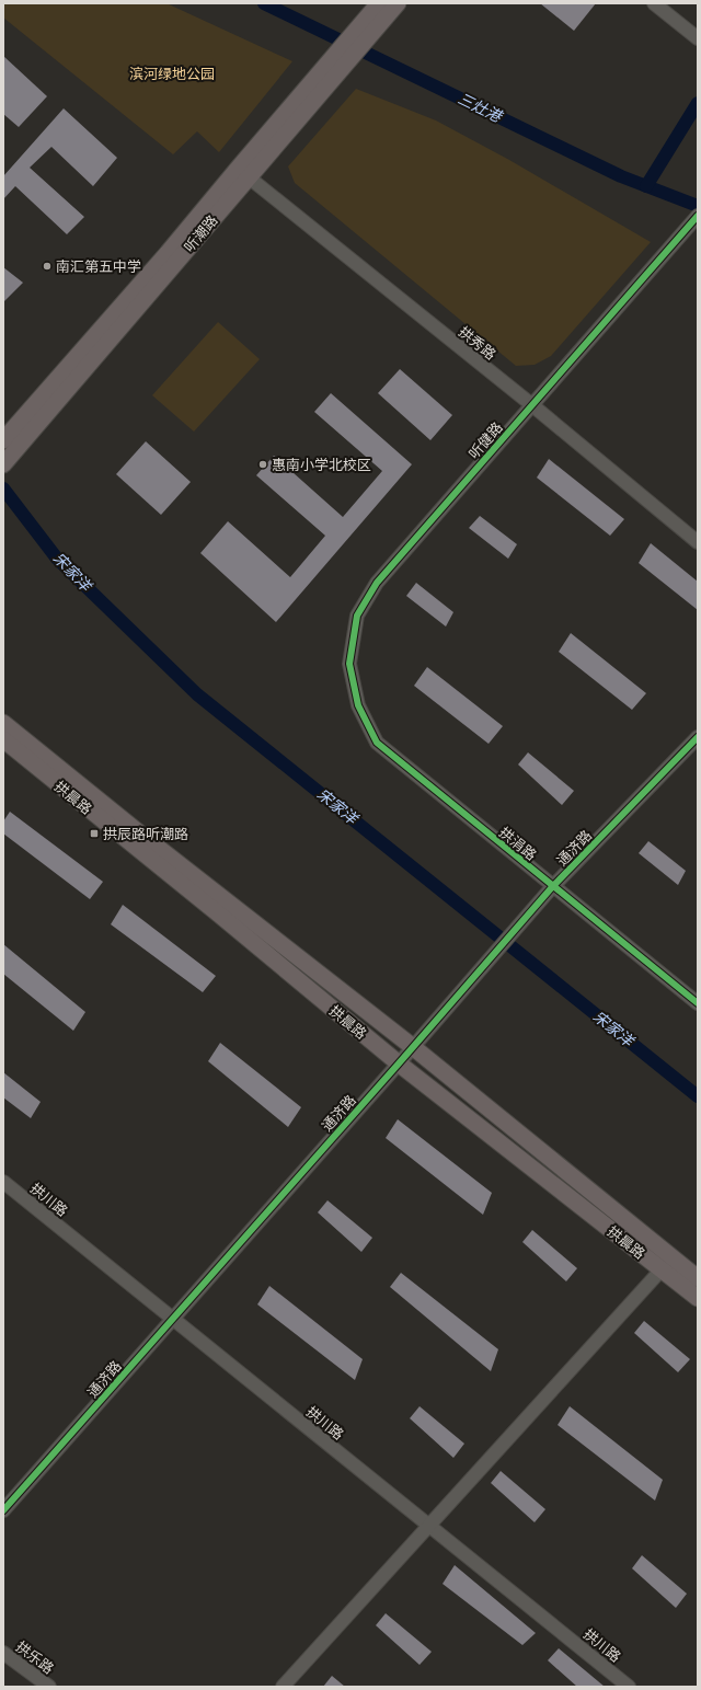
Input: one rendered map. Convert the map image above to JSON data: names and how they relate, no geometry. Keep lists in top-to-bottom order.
{
  "streets": {
    "main road": ["听潮路", "拱晨路"],
    "street": [
      "拱秀路",
      "听健路",
      "拱涓路",
      "通济路",
      "拱川路",
      "拱乐路"
    ]
  },
  "crossings": [
    ["听潮路", "拱秀路"],
    ["拱秀路", "听健路"],
    ["听健路", "拱涓路"],
    ["拱晨路", "通济路"],
    ["拱涓路", "通济路"],
    ["通济路", "拱川路"]
  ],
  "water": ["三灶港", "宋家洋"],
  "parks": ["滨河绿地公园"],
  "places": {
    "other": ["南汇第五中学", "惠南小学北校区"],
    "transit": ["拱辰路听潮路"]
  }
}
